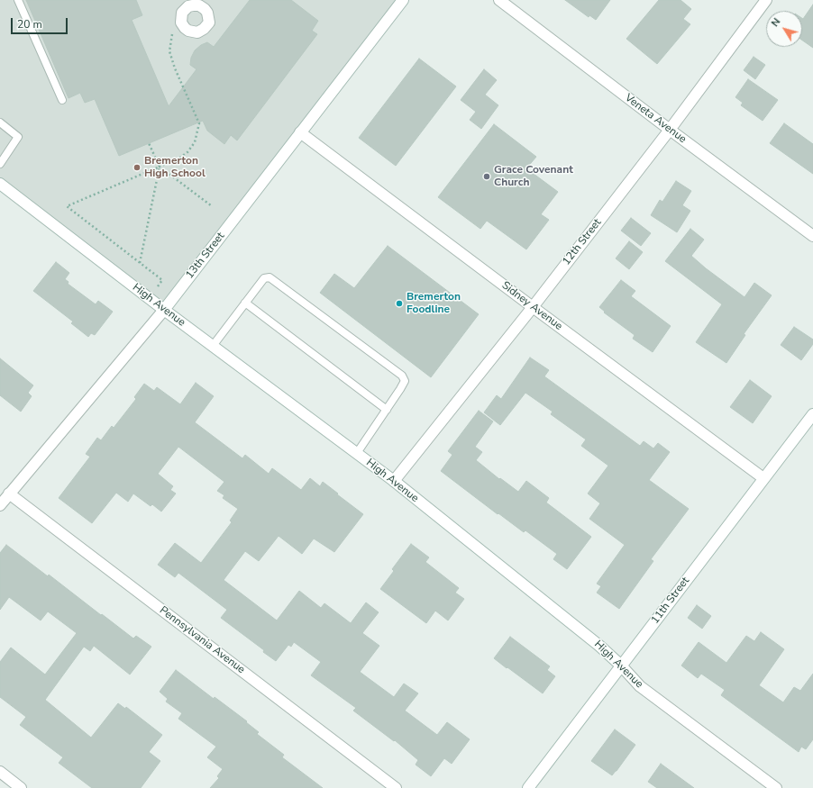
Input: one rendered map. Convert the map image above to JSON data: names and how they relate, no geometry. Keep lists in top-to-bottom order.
{
  "streets": {
    "street": [
      "Veneta Avenue",
      "12th Street",
      "13th Street",
      "High Avenue",
      "Sidney Avenue",
      "11th Street",
      "Pennsylvania Avenue"
    ]
  },
  "crossings": [
    ["Veneta Avenue", "12th Street"],
    ["12th Street", "High Avenue"],
    ["12th Street", "Sidney Avenue"],
    ["13th Street", "High Avenue"],
    ["13th Street", "Sidney Avenue"],
    ["13th Street", "Pennsylvania Avenue"],
    ["High Avenue", "11th Street"],
    ["Sidney Avenue", "11th Street"]
  ],
  "places": ["Bremerton High School", "Grace Covenant Church", "Bremerton Foodline"],
  "scale_bar": "20 m",
  "north": "top left"
}
